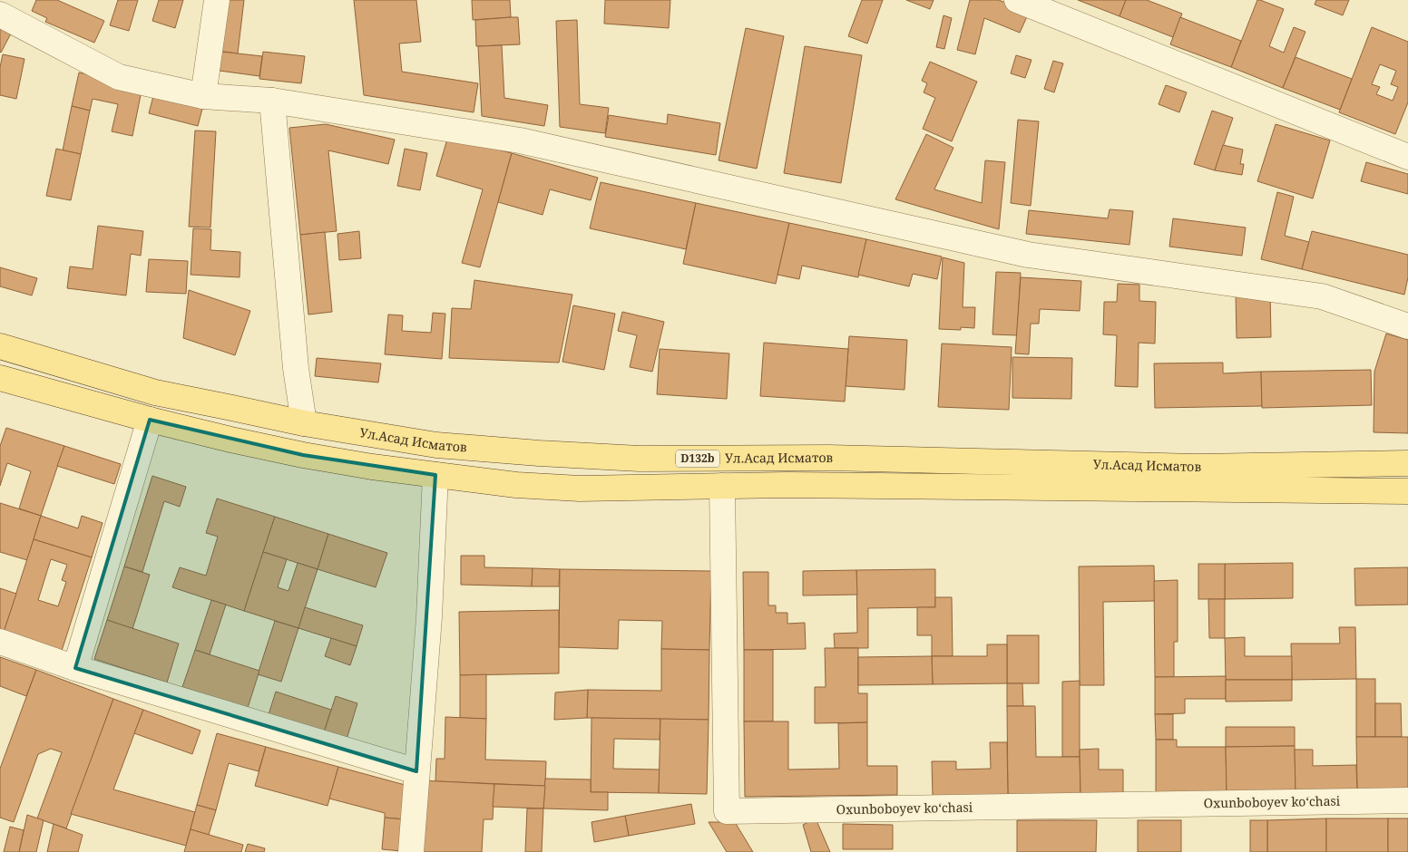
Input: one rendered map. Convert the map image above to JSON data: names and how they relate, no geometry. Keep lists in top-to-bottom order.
{
  "streets": {
    "main road": ["Ул.Асад Исматов", "D132b"],
    "street": ["Oxunboboyev koʻchasi"]
  },
  "crossings": [
    ["Ул.Асад Исматов", "Oxunboboyev koʻchasi"]
  ]
}
